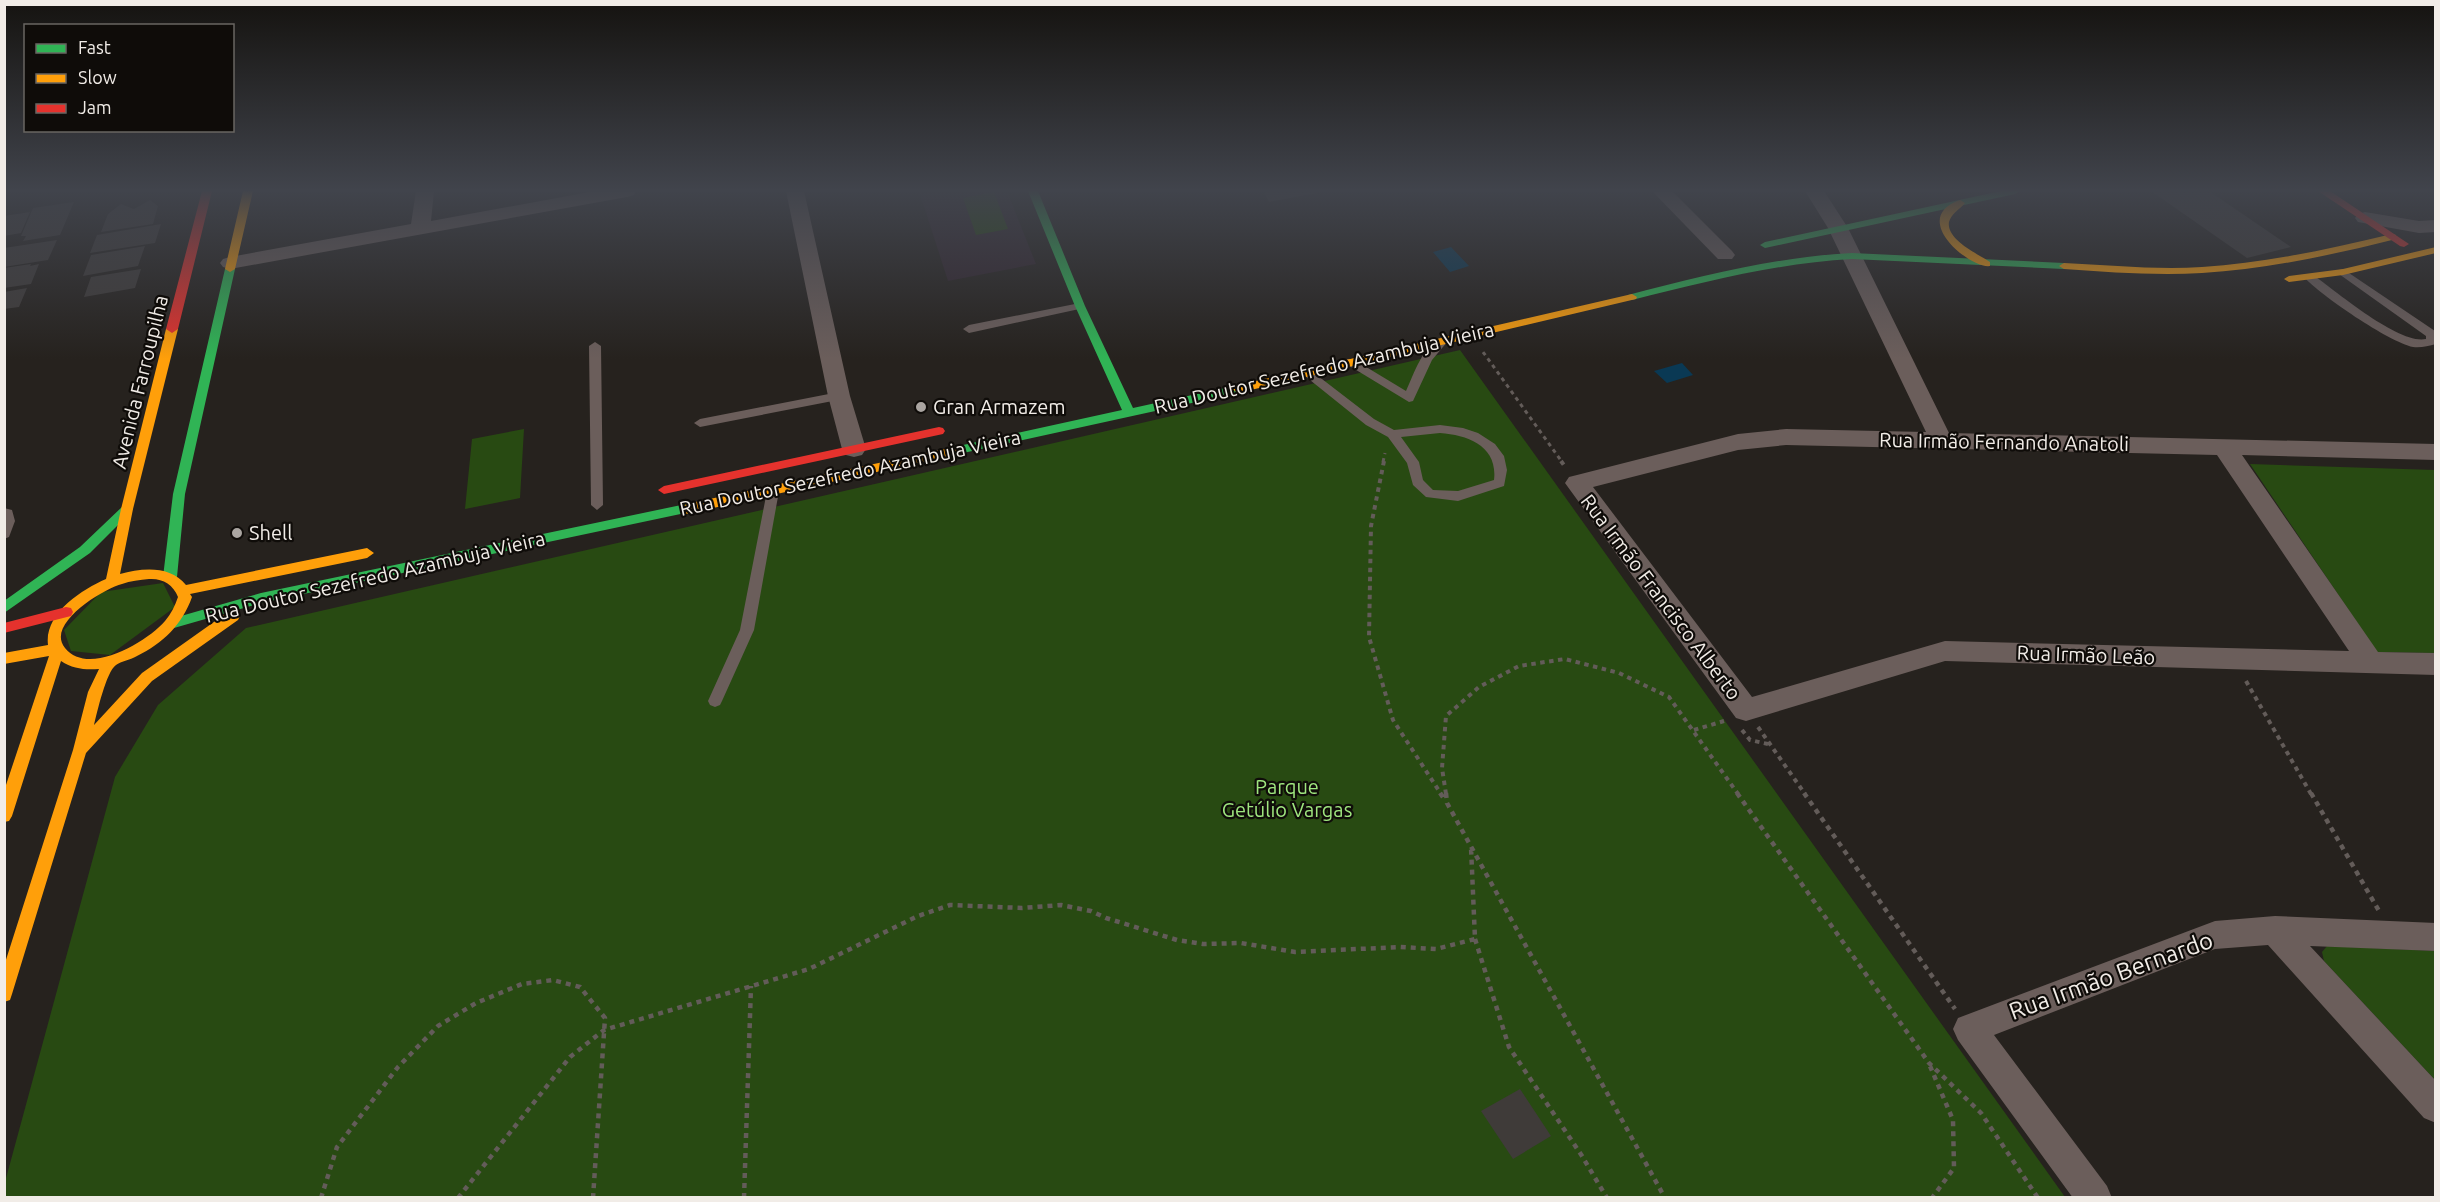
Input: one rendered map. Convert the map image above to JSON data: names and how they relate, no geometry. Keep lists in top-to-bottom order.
{
  "streets": {
    "main road": ["Rua Doutor Sezefredo Azambuja Vieira", "Avenida Farroupilha"],
    "street": [
      "Rua Irmão Fernando Anatoli",
      "Rua Irmão Francisco Alberto",
      "Rua Irmão Leão",
      "Rua Irmão Bernardo"
    ]
  },
  "crossings": [
    ["Rua Irmão Fernando Anatoli", "Rua Irmão Francisco Alberto"],
    ["Rua Irmão Francisco Alberto", "Rua Irmão Leão"]
  ],
  "parks": ["Parque Getúlio Vargas"],
  "places": ["Gran Armazem", "Shell"],
  "legend": ["Fast", "Slow", "Jam"]
}
